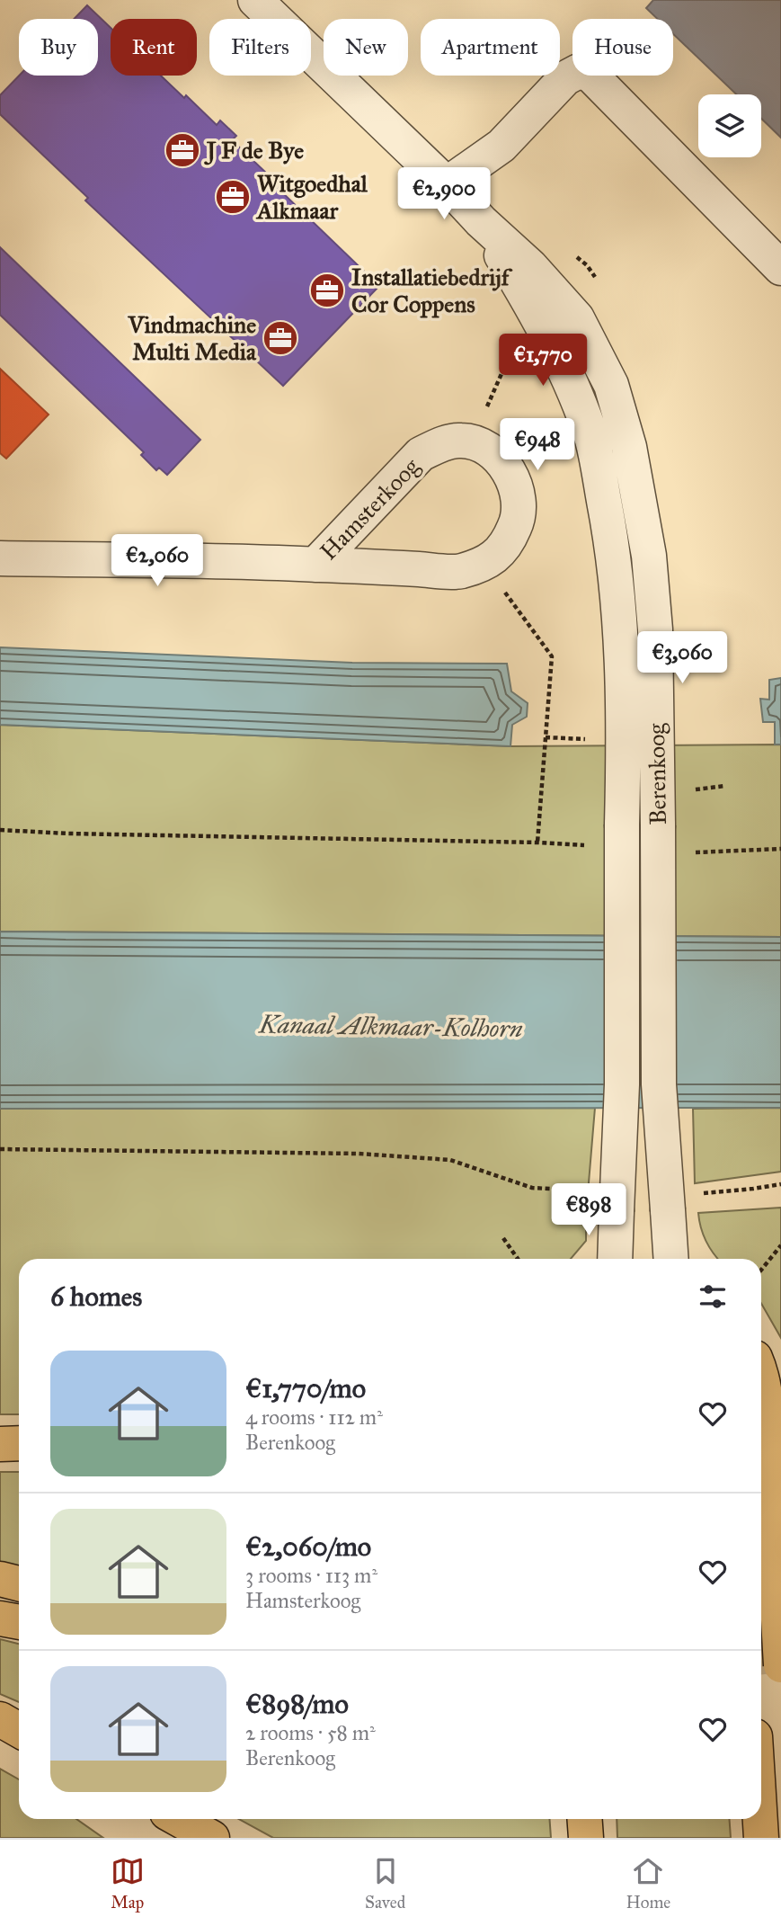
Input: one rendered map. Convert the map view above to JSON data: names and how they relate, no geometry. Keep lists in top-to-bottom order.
{
  "streets": {
    "street": ["Hamsterkoog", "Berenkoog"]
  },
  "water": ["Kanaal Alkmaar-Kolhorn"],
  "places": {
    "office": [
      "J F de Bye",
      "Witgoedhal Alkmaar",
      "Installatiebedrijf Cor Coppens",
      "Vindmachine Multi Media"
    ]
  },
  "page": {
    "chip": [
      "Buy",
      "Rent",
      "Filters",
      "New",
      "Apartment",
      "House"
    ],
    "price": [
      "€2,900",
      "€1,770",
      "€948",
      "€2,060",
      "€3,060",
      "€898"
    ],
    "heading": "6 homes",
    "list": [
      {
        "name": "€1,770/mo",
        "note": "4 rooms · 112 m² · Berenkoog"
      },
      {
        "name": "€2,060/mo",
        "note": "3 rooms · 113 m² · Hamsterkoog"
      },
      {
        "name": "€898/mo",
        "note": "2 rooms · 58 m² · Berenkoog"
      }
    ],
    "tabs": ["Map", "Saved", "Home"]
  }
}
